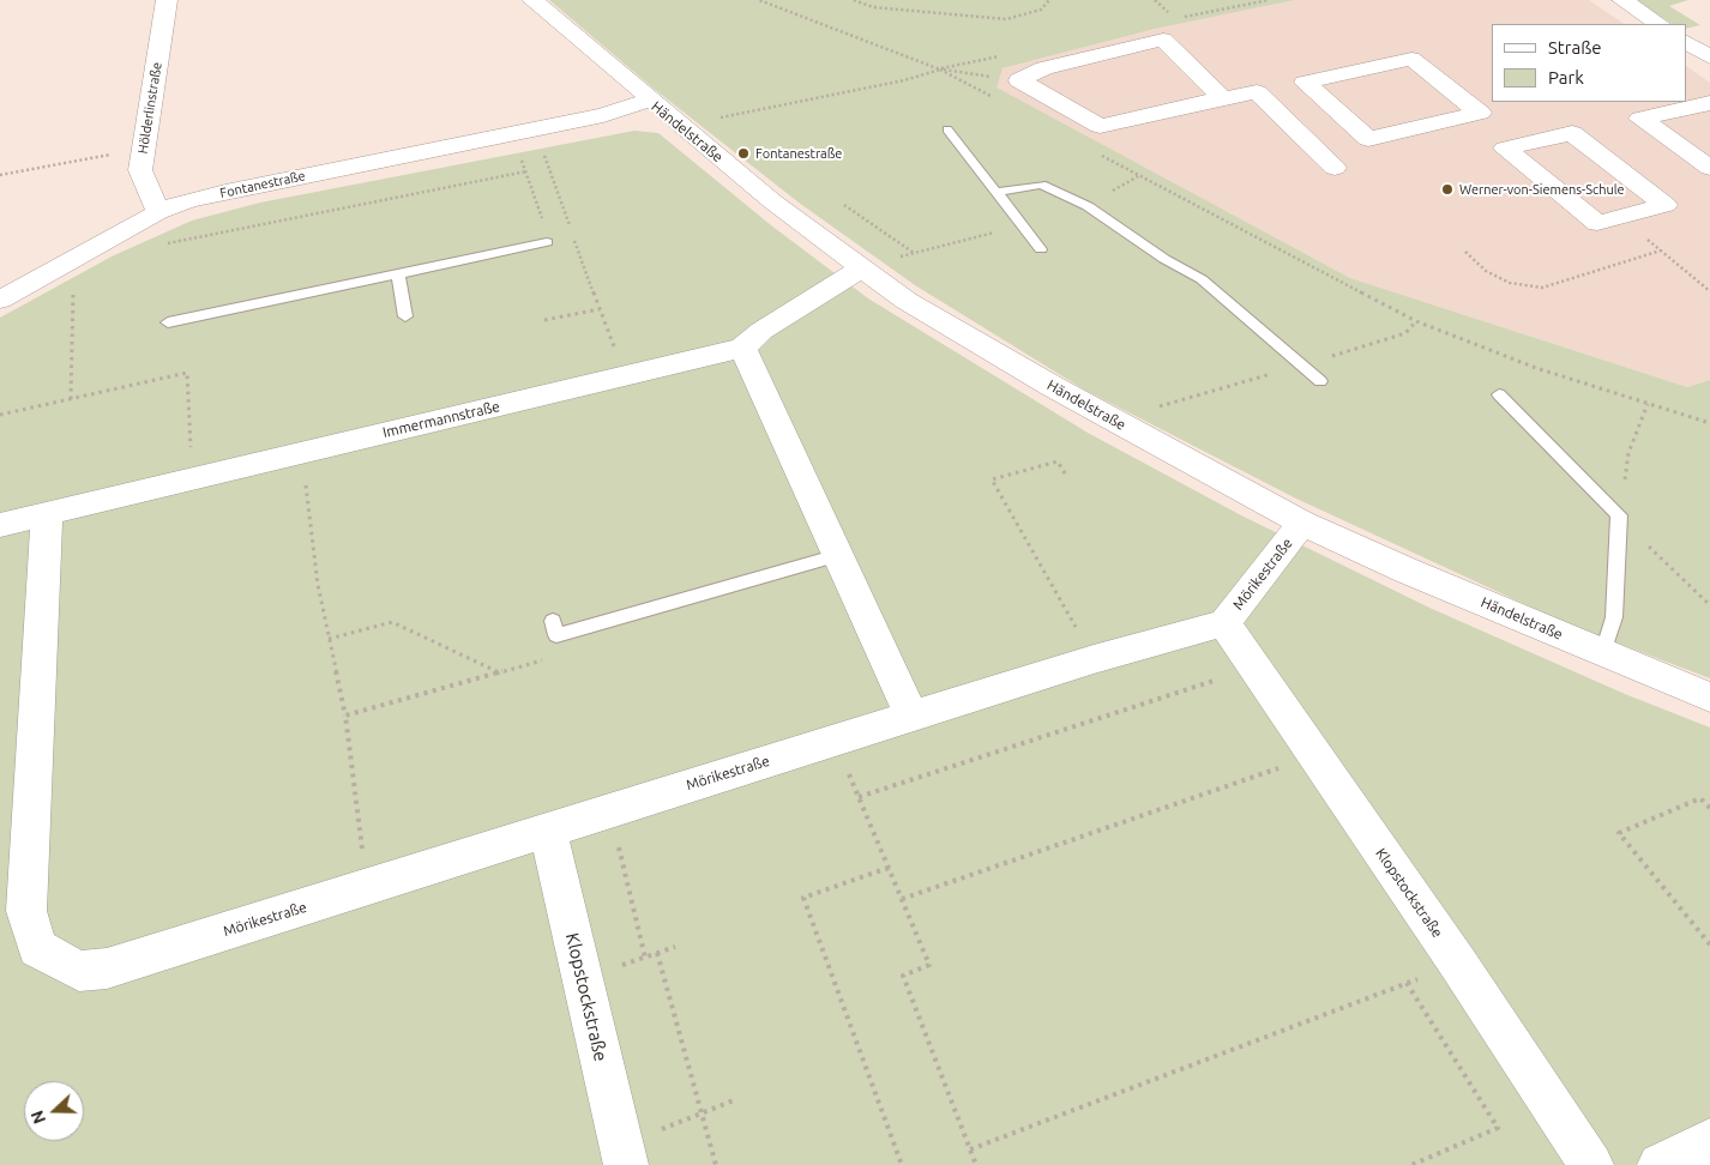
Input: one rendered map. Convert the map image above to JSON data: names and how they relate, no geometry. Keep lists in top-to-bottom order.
{
  "streets": {
    "street": [
      "Hölderlinstraße",
      "Händelstraße",
      "Fontanestraße",
      "Immermannstraße",
      "Mörikestraße",
      "Klopstockstraße"
    ]
  },
  "crossings": [
    ["Hölderlinstraße", "Fontanestraße"],
    ["Händelstraße", "Fontanestraße"],
    ["Händelstraße", "Immermannstraße"],
    ["Händelstraße", "Mörikestraße"],
    ["Immermannstraße", "Mörikestraße"],
    ["Mörikestraße", "Klopstockstraße"]
  ],
  "places": ["Fontanestraße", "Werner-von-Siemens-Schule"],
  "legend": ["Straße", "Park"],
  "north": "left"
}
